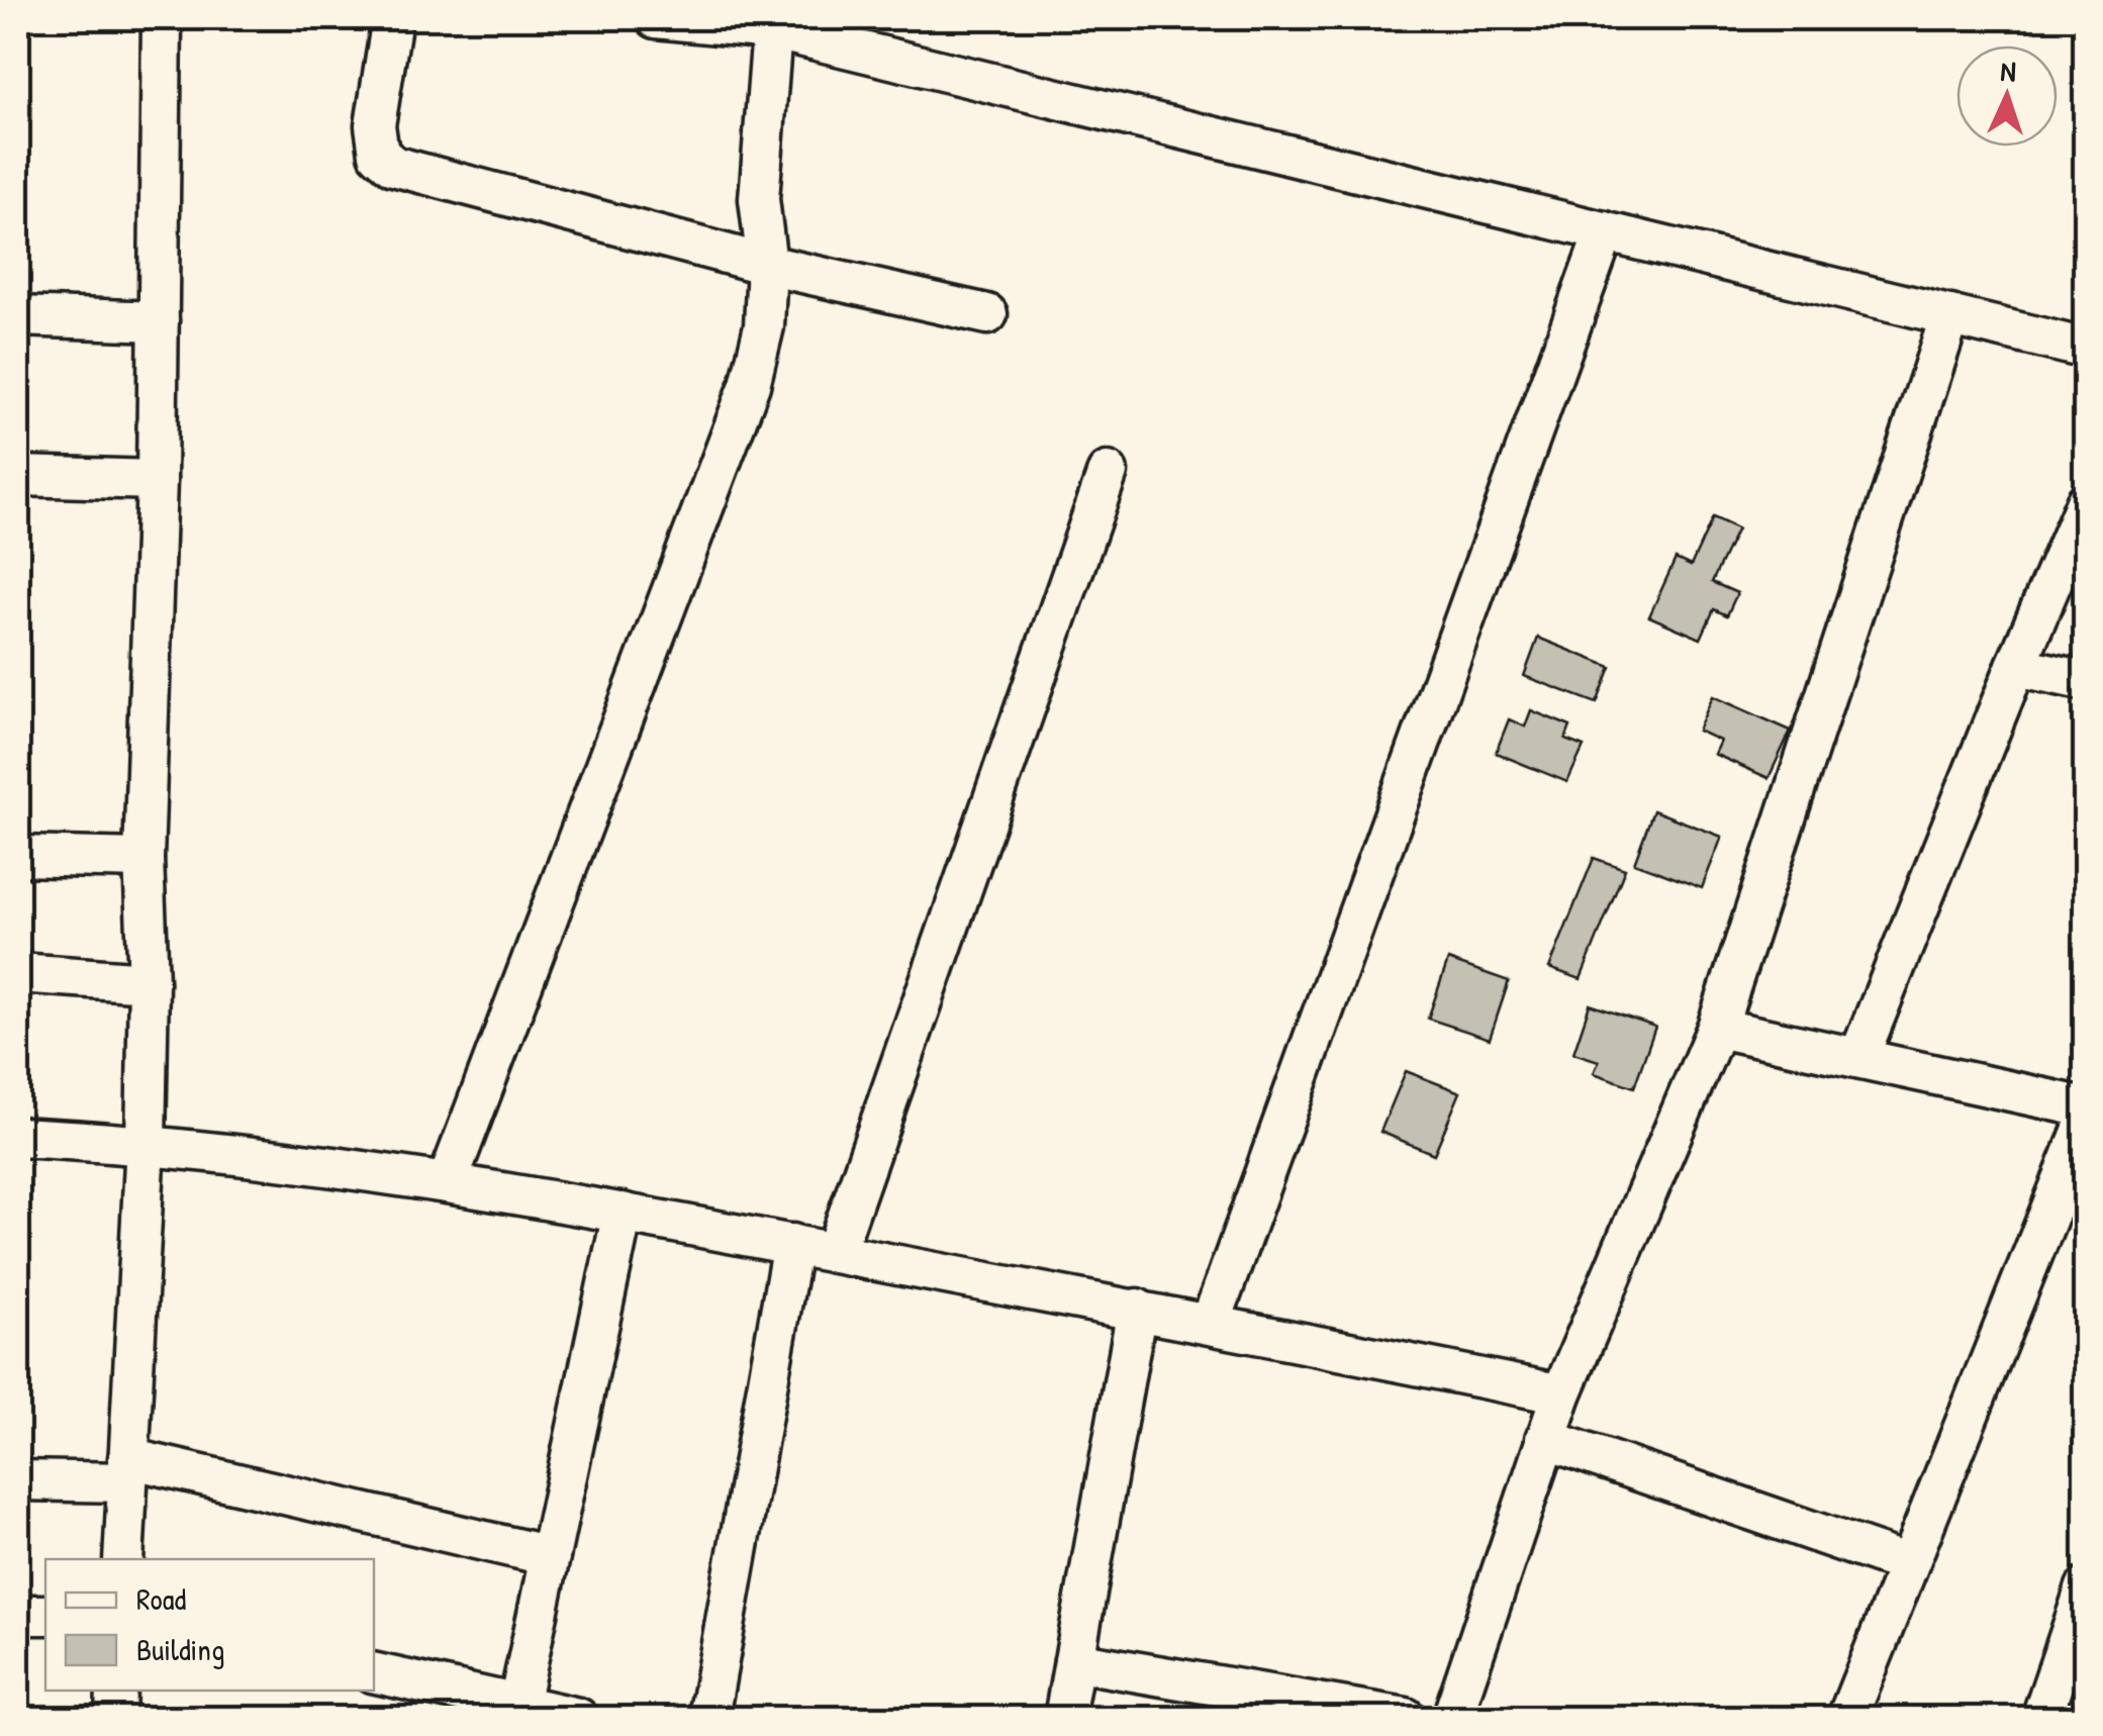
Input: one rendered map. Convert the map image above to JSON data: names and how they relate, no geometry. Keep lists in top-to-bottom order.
{
  "legend": ["Road", "Building"],
  "north": "top"
}
